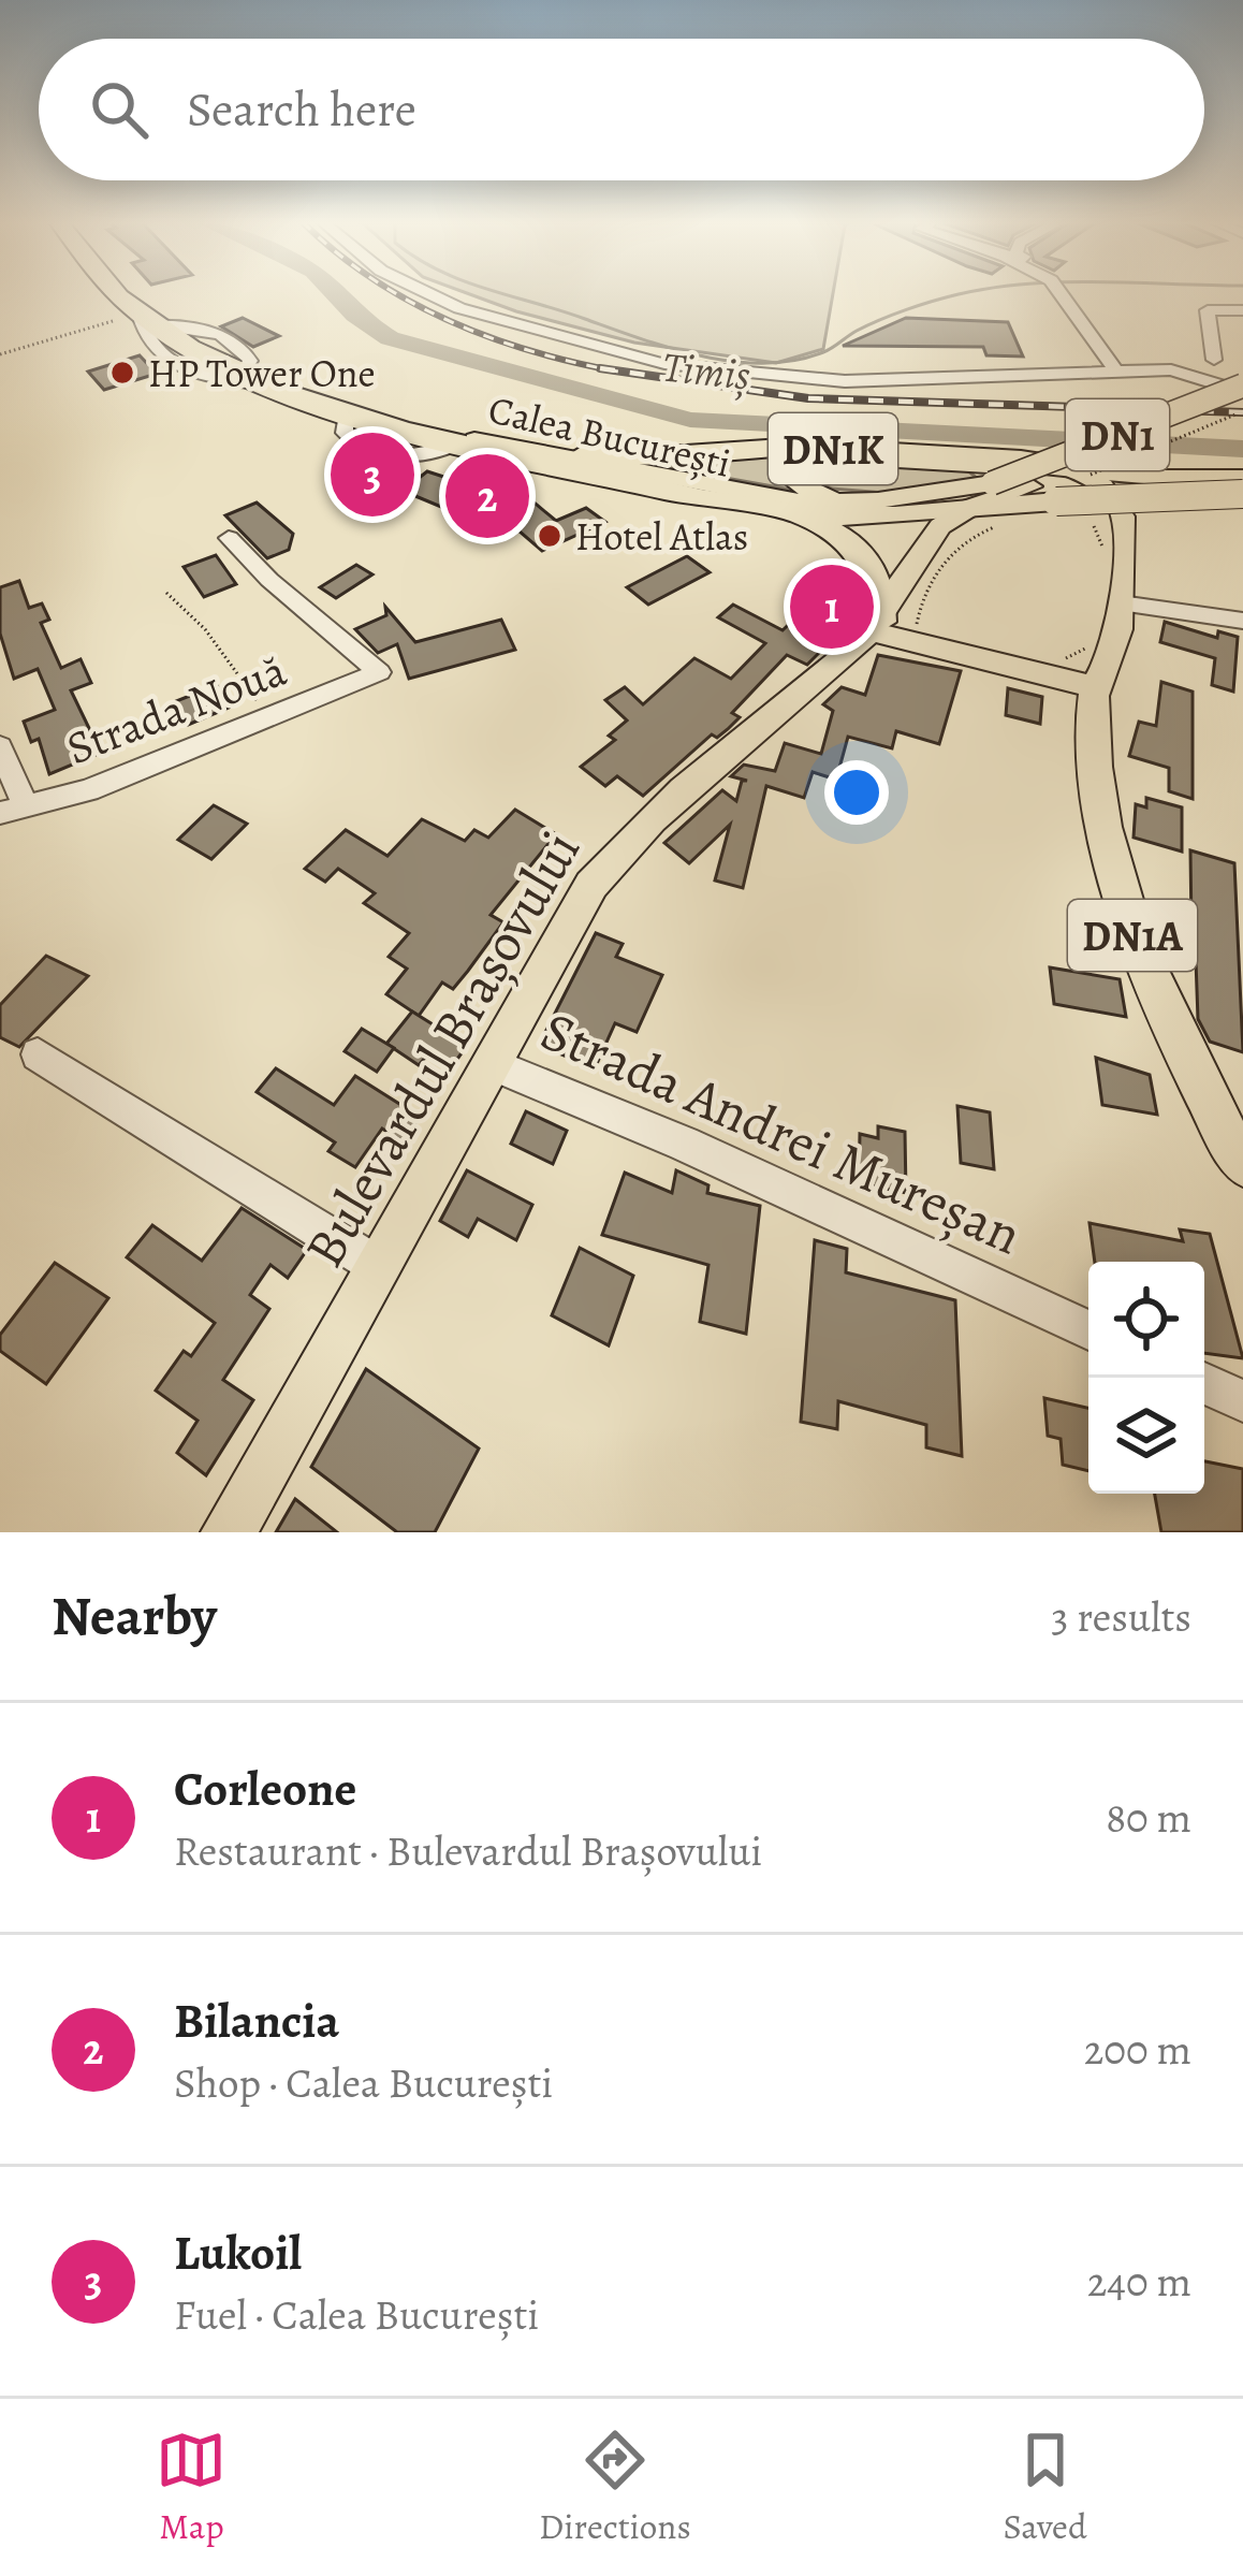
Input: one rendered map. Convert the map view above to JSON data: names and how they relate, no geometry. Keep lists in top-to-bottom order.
{
  "streets": {
    "highway": ["DN1", "Calea București", "DN1K"],
    "main road": ["DN1A", "Bulevardul Brașovului"],
    "street": ["Strada Nouă", "Strada Andrei Mureșan"]
  },
  "crossings": [
    ["DN1", "Calea București"],
    ["Calea București", "DN1K"],
    ["Calea București", "Bulevardul Brașovului"],
    ["DN1K", "DN1A"],
    ["Bulevardul Brașovului", "Strada Andrei Mureșan"]
  ],
  "water": ["Timiș"],
  "places": ["HP Tower One", "Hotel Atlas"],
  "page": {
    "search": "Search here",
    "pins": ["3", "2", "1"],
    "heading": ["Nearby", "3 results"],
    "list": [
      {
        "mark": "1",
        "name": "Corleone",
        "note": "Restaurant · Bulevardul Brașovului",
        "value": "80 m"
      },
      {
        "mark": "2",
        "name": "Bilancia",
        "note": "Shop · Calea București",
        "value": "200 m"
      },
      {
        "mark": "3",
        "name": "Lukoil",
        "note": "Fuel · Calea București",
        "value": "240 m"
      }
    ],
    "nav": ["Map", "Directions", "Saved"]
  }
}
